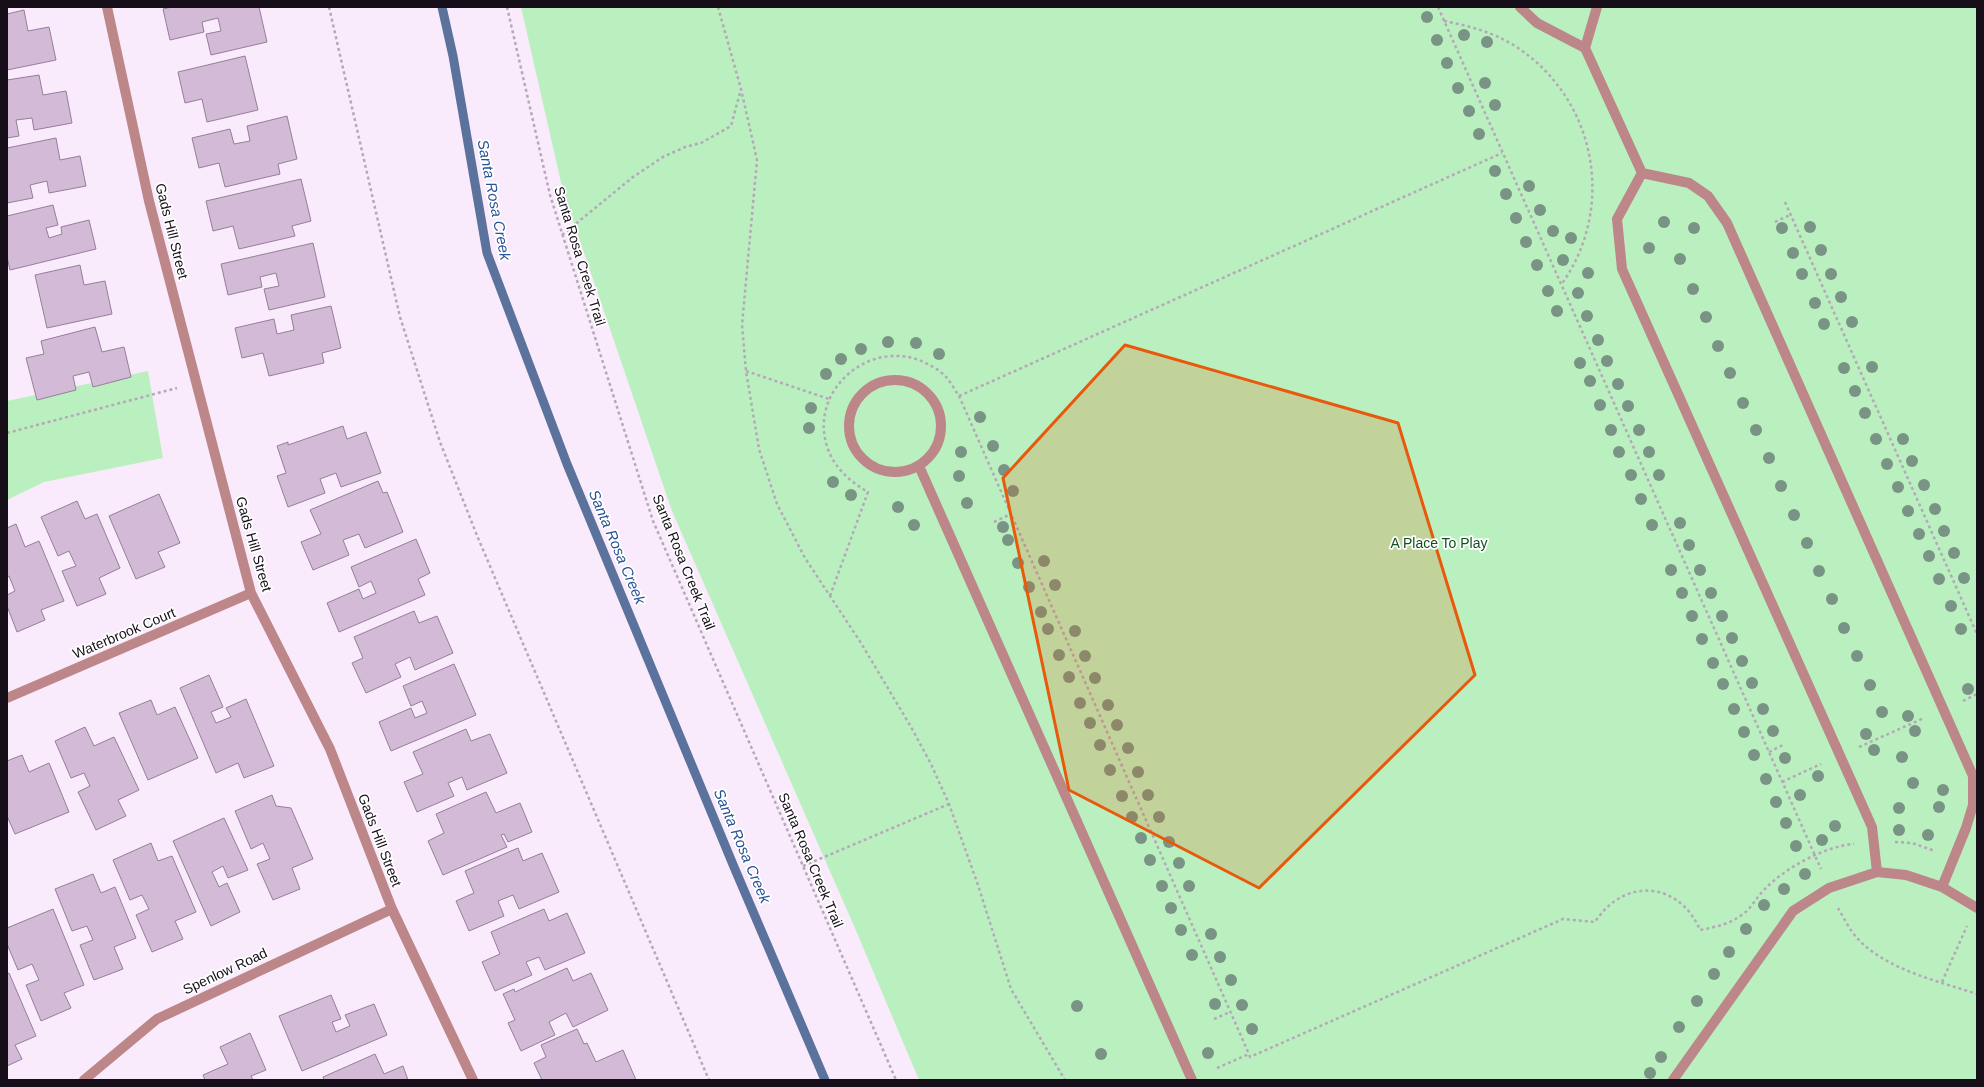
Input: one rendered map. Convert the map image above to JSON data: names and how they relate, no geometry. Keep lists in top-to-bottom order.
{
  "streets": {
    "street": ["Gads Hill Street", "Waterbrook Court", "Spenlow Road"],
    "path": ["Santa Rosa Creek Trail"]
  },
  "crossings": [
    ["Gads Hill Street", "Waterbrook Court"],
    ["Gads Hill Street", "Spenlow Road"]
  ],
  "water": ["Santa Rosa Creek"],
  "parks": ["A Place To Play"]
}
